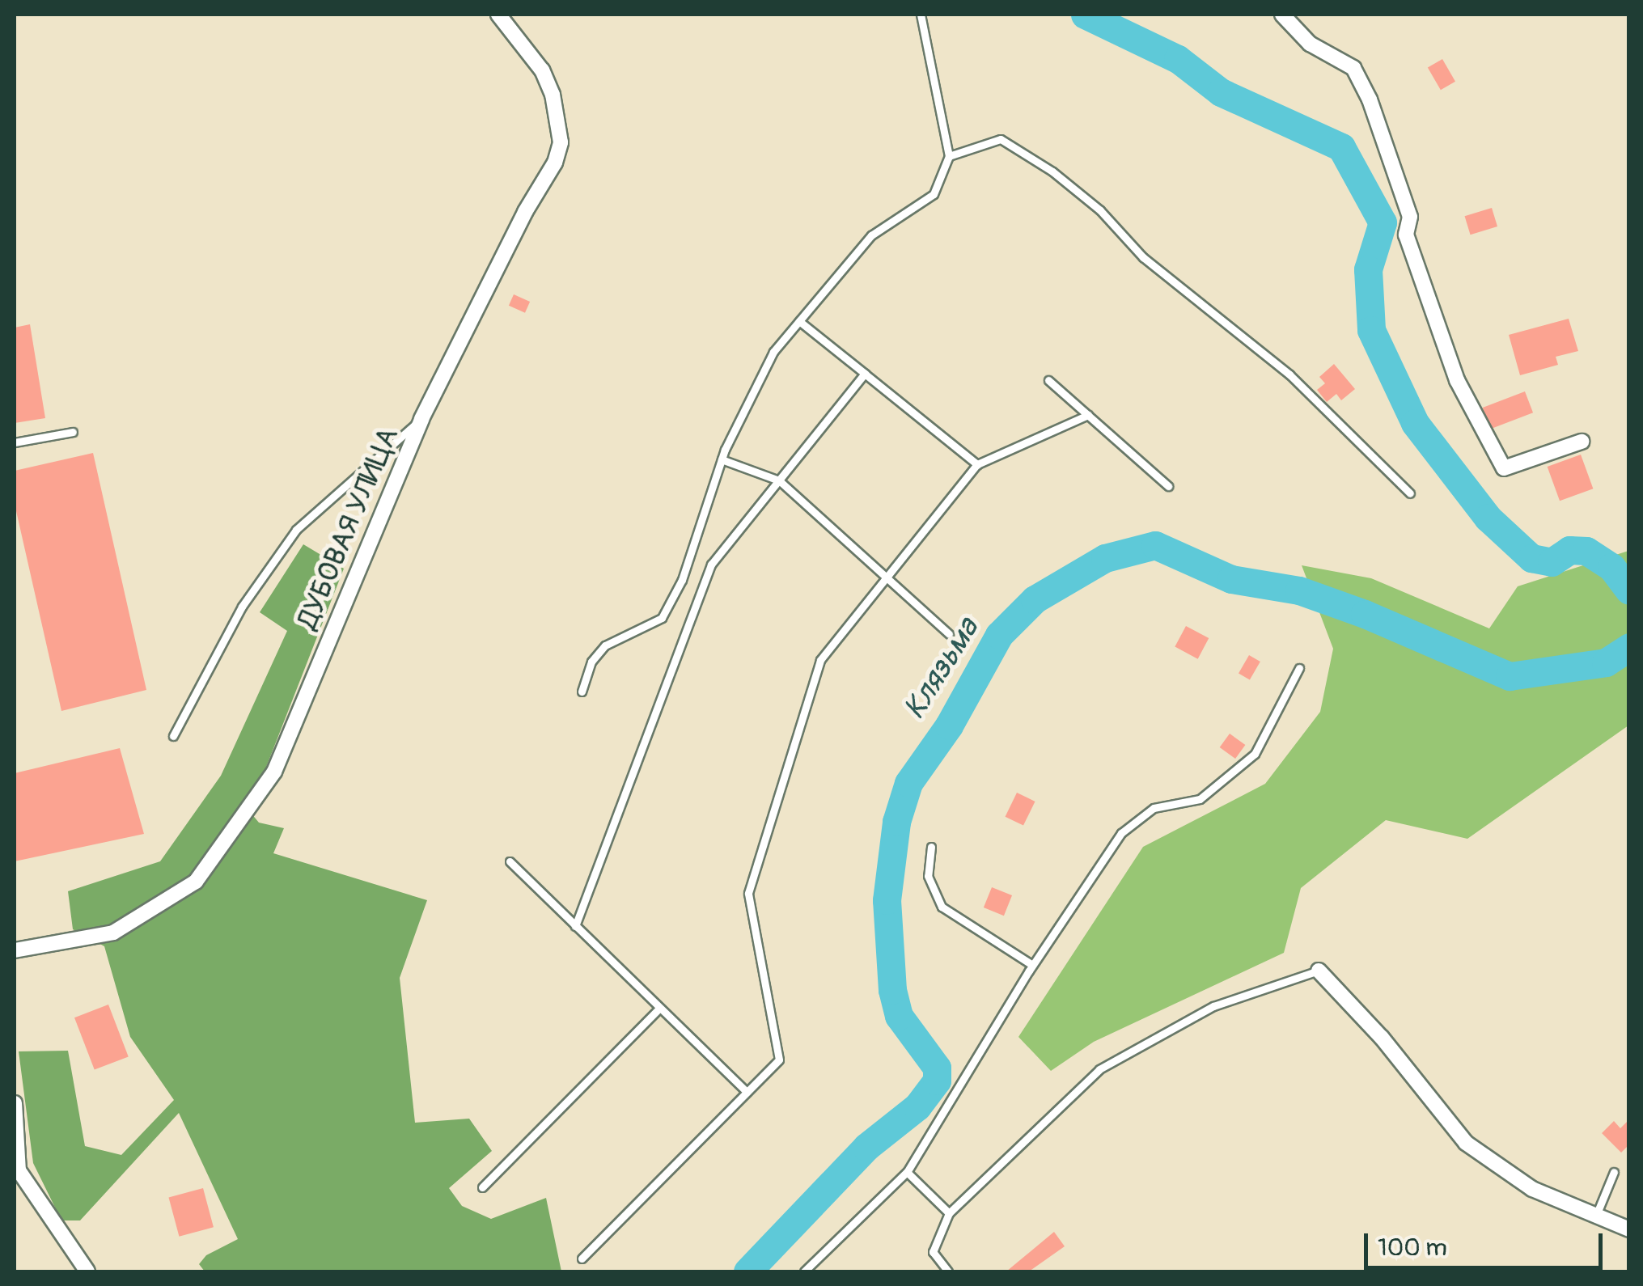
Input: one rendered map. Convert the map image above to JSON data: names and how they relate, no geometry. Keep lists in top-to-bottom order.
{
  "streets": {
    "street": ["ДУБОВАЯ УЛИЦА"]
  },
  "water": ["Клязьма"],
  "scale_bar": "100 m"
}
